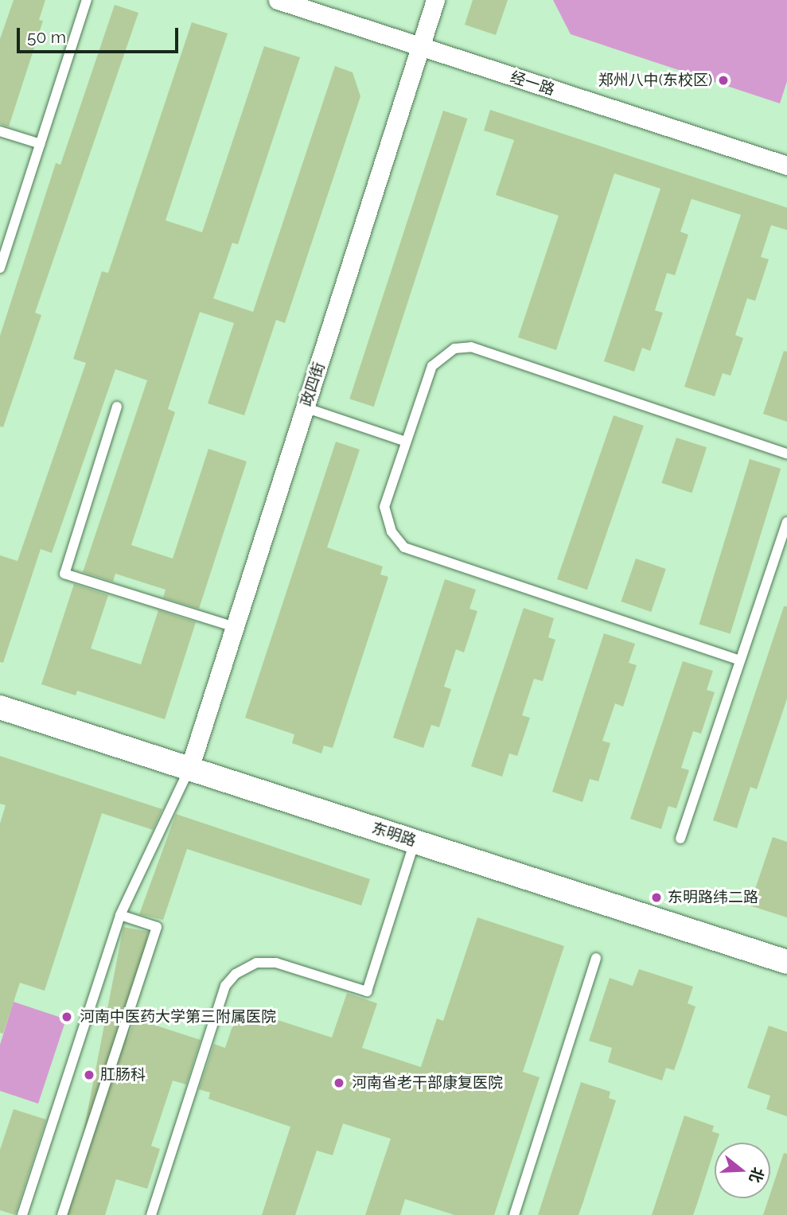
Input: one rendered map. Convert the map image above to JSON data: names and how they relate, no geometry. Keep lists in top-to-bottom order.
{
  "streets": {
    "street": ["经一路", "政四街", "东明路"]
  },
  "crossings": [
    ["经一路", "政四街"],
    ["政四街", "东明路"]
  ],
  "places": [
    "郑州八中(东校区)",
    "东明路纬二路",
    "河南中医药大学第三附属医院",
    "肛肠科",
    "河南省老干部康复医院"
  ],
  "scale_bar": "50 m",
  "north": "right"
}
